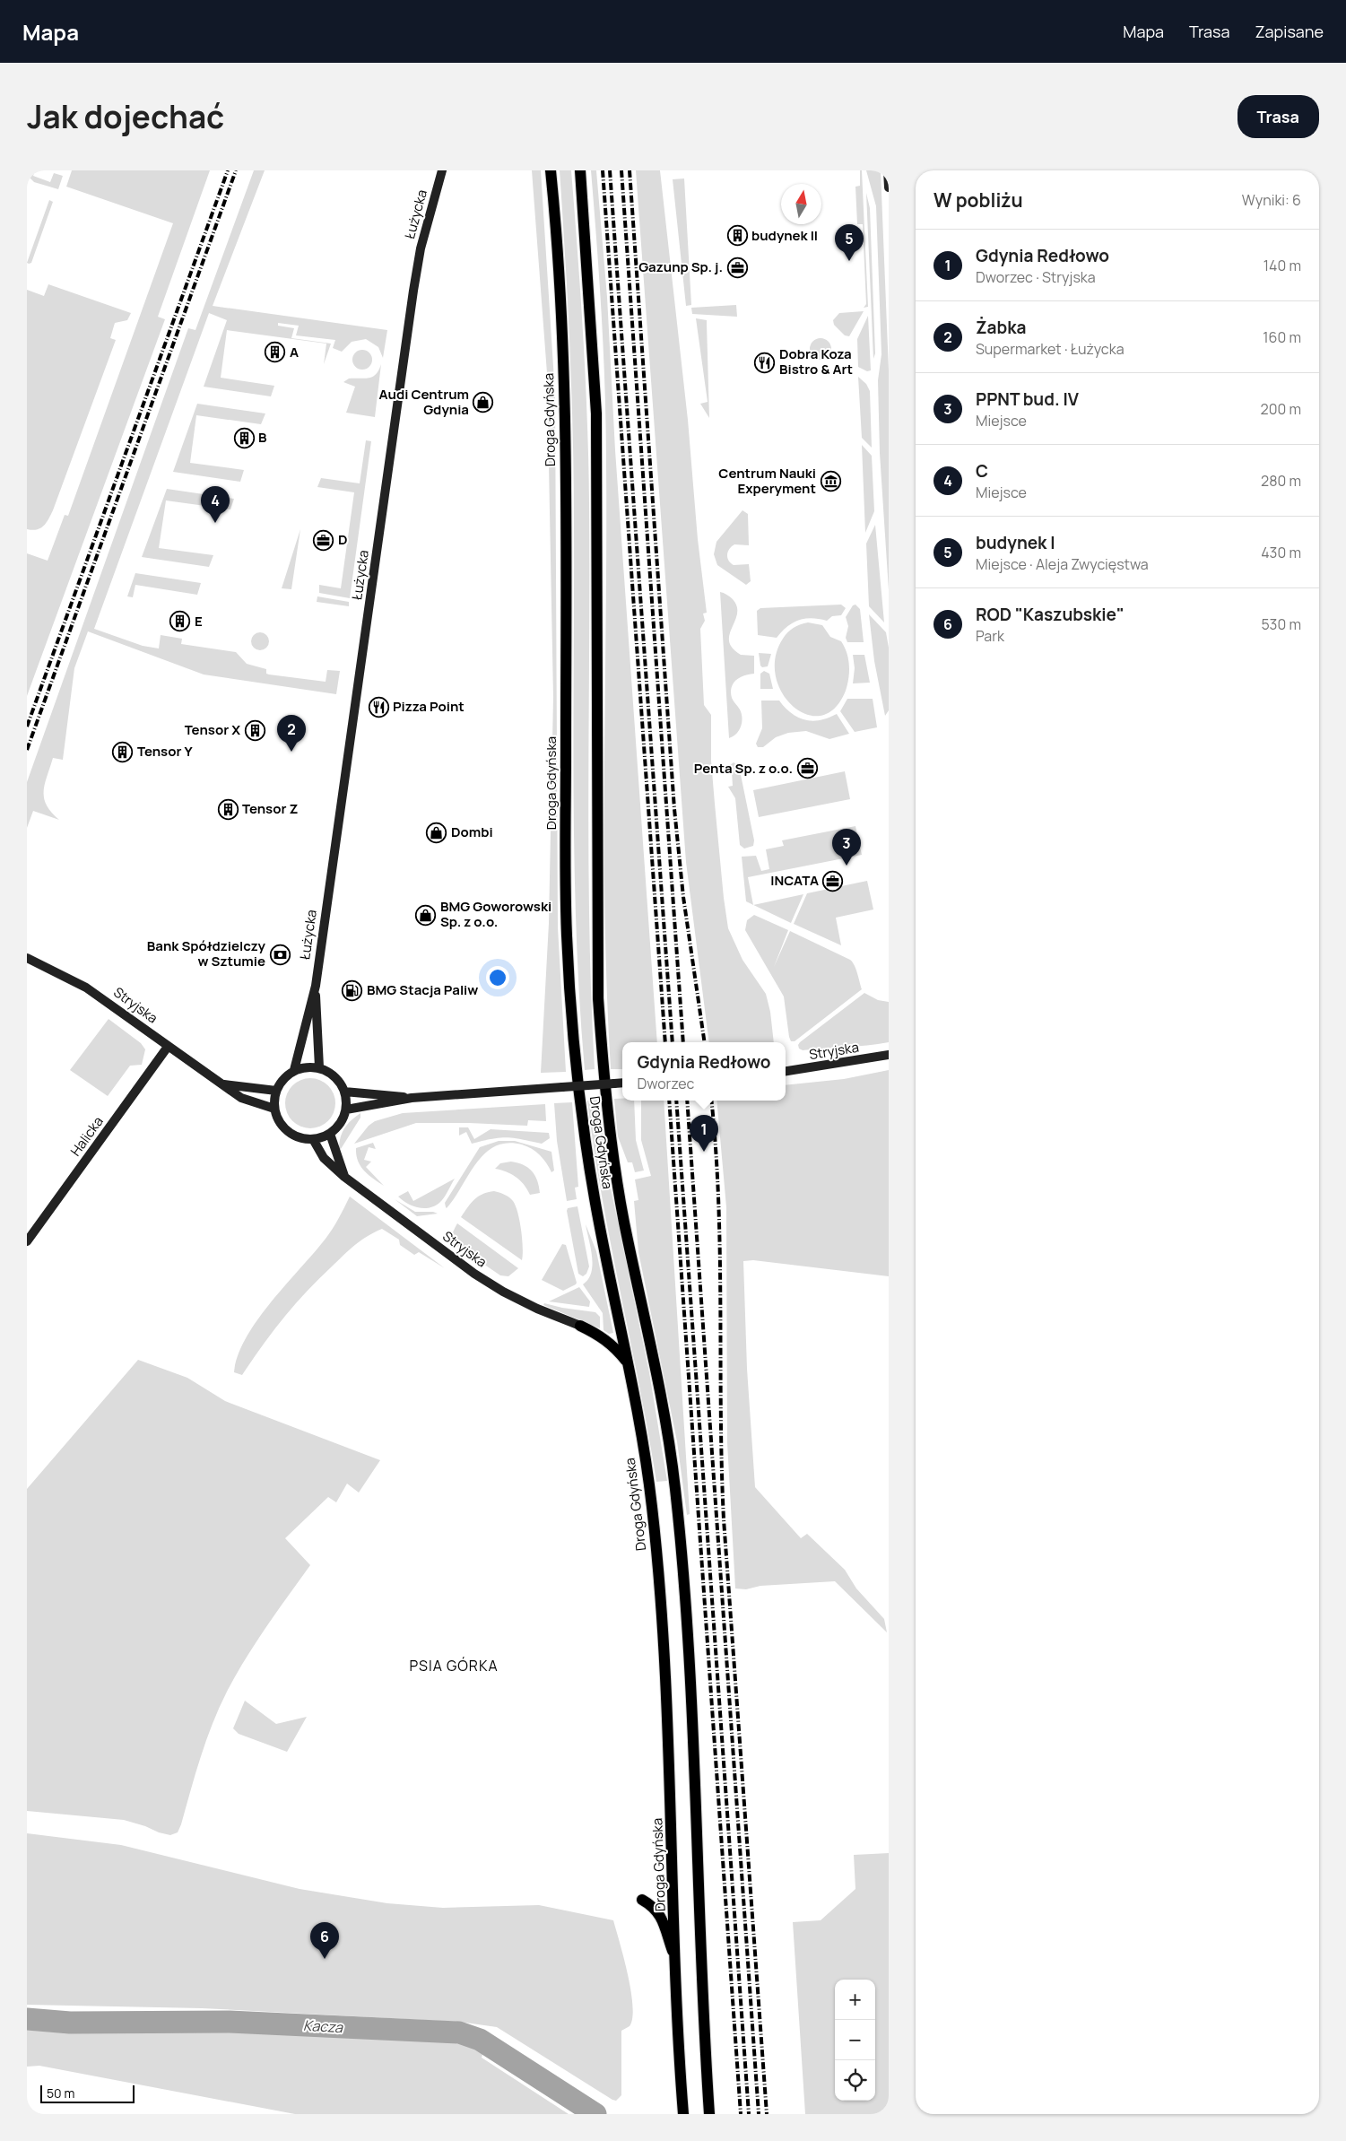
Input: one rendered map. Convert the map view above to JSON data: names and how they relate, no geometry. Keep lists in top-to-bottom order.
{
  "streets": {
    "main road": ["Droga Gdyńska"],
    "street": ["Łużycka", "Stryjska", "Halicka"]
  },
  "crossings": [
    ["Łużycka", "Stryjska"],
    ["Stryjska", "Halicka"]
  ],
  "districts": ["PSIA GÓRKA"],
  "water": ["Kacza"],
  "places": {
    "building": [
      "budynek II",
      "A",
      "B",
      "E",
      "Tensor X",
      "Tensor Y",
      "Tensor Z"
    ],
    "office": [
      "Gazunp Sp. j.",
      "D",
      "Penta Sp. z o.o.",
      "INCATA"
    ],
    "restaurant": ["Dobra Koza Bistro & Art", "Pizza Point"],
    "shop": ["Audi Centrum Gdynia", "Dombi", "BMG Goworowski Sp. z o.o."],
    "museum": ["Centrum Nauki Experyment"],
    "bank": ["Bank Spółdzielczy w Sztumie"],
    "fuel station": ["BMG Stacja Paliw"]
  },
  "scale_bar": "50 m",
  "north": "top",
  "page": {
    "header": "Mapa",
    "nav": ["Mapa", "Trasa", "Zapisane"],
    "title": "Jak dojechać",
    "buttons": "Trasa",
    "heading": ["W pobliżu", "Wyniki: 6"],
    "pins": [
      "5",
      "4",
      "2",
      "3",
      "1",
      "6"
    ],
    "list": [
      {
        "mark": "1",
        "name": "Gdynia Redłowo",
        "note": "Dworzec · Stryjska",
        "value": "140 m"
      },
      {
        "mark": "2",
        "name": "Żabka",
        "note": "Supermarket · Łużycka",
        "value": "160 m"
      },
      {
        "mark": "3",
        "name": "PPNT bud. IV",
        "note": "Miejsce",
        "value": "200 m"
      },
      {
        "mark": "4",
        "name": "C",
        "note": "Miejsce",
        "value": "280 m"
      },
      {
        "mark": "5",
        "name": "budynek I",
        "note": "Miejsce · Aleja Zwycięstwa",
        "value": "430 m"
      },
      {
        "mark": "6",
        "name": "ROD \"Kaszubskie\"",
        "note": "Park",
        "value": "530 m"
      }
    ],
    "popup": ["Gdynia Redłowo", "Dworzec"],
    "map_buttons": ["+", "−"],
    "scale": "50 m"
  }
}
